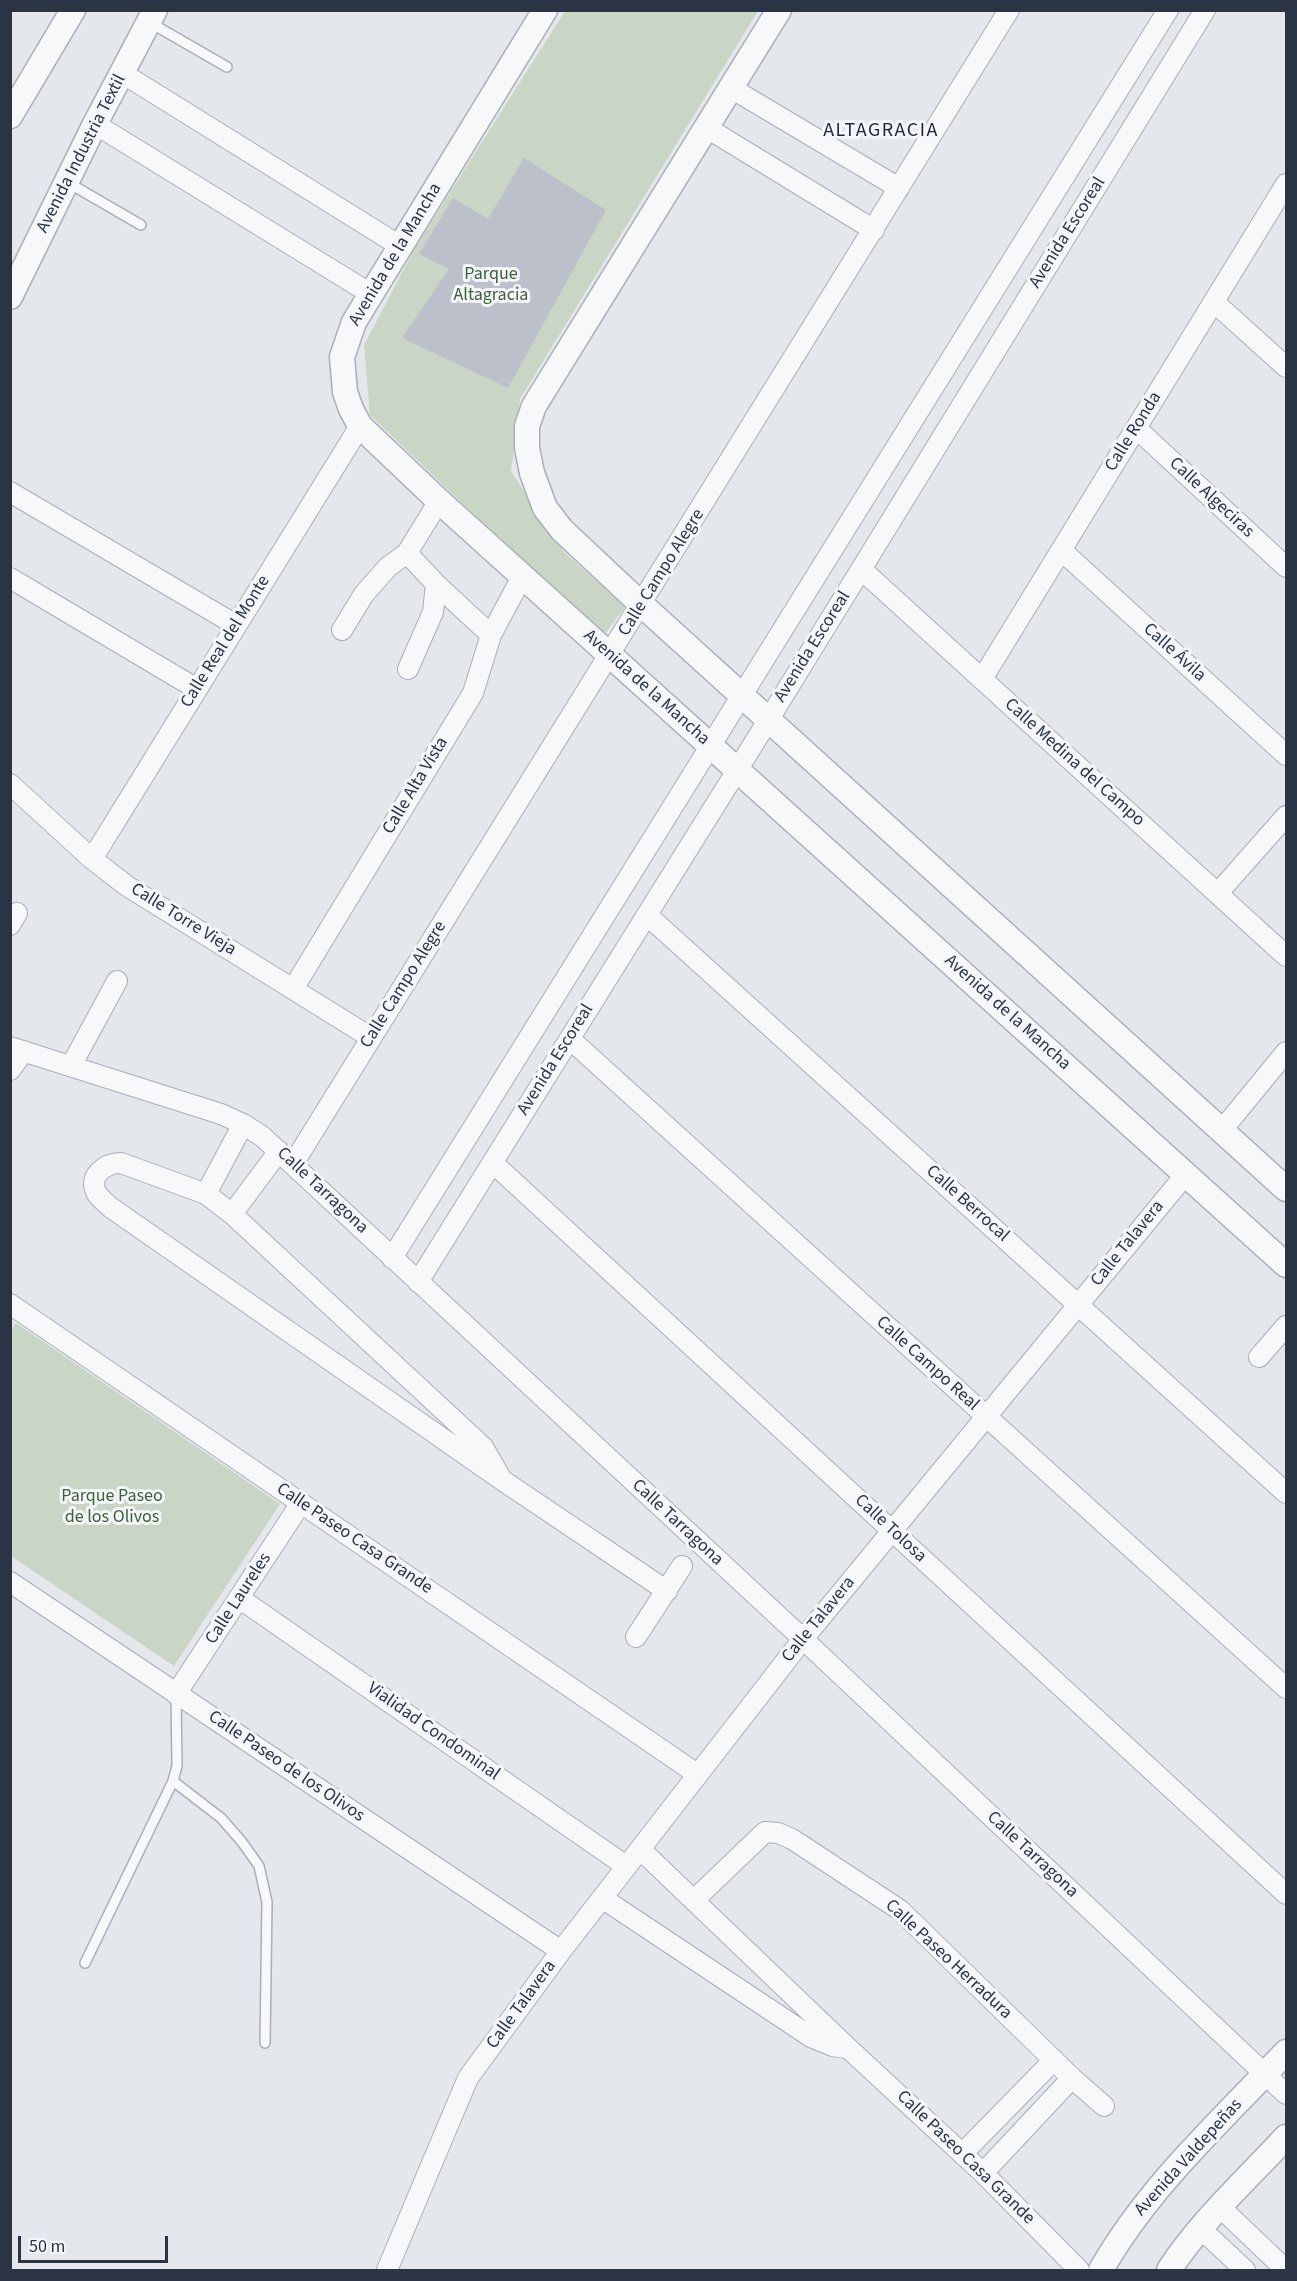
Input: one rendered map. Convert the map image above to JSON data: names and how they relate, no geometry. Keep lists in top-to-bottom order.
{
  "streets": {
    "street": [
      "Avenida Industria Textil",
      "Avenida Escoreal",
      "Avenida de la Mancha",
      "Calle Ronda",
      "Calle Algeciras",
      "Calle Campo Alegre",
      "Calle Real del Monte",
      "Calle Ávila",
      "Calle Medina del Campo",
      "Calle Alta Vista",
      "Calle Torre Vieja",
      "Calle Tarragona",
      "Calle Berrocal",
      "Calle Talavera",
      "Calle Campo Real",
      "Calle Tolosa",
      "Calle Paseo Casa Grande",
      "Calle Laureles",
      "Vialidad Condominal",
      "Calle Paseo de los Olivos",
      "Calle Paseo Herradura",
      "Avenida Valdepeñas"
    ]
  },
  "crossings": [
    ["Avenida Escoreal", "Avenida de la Mancha"],
    ["Avenida Escoreal", "Calle Medina del Campo"],
    ["Avenida Escoreal", "Calle Tarragona"],
    ["Avenida Escoreal", "Calle Berrocal"],
    ["Avenida Escoreal", "Calle Campo Real"],
    ["Avenida Escoreal", "Calle Tolosa"],
    ["Avenida de la Mancha", "Calle Campo Alegre"],
    ["Avenida de la Mancha", "Calle Real del Monte"],
    ["Avenida de la Mancha", "Calle Alta Vista"],
    ["Avenida de la Mancha", "Calle Talavera"],
    ["Calle Ronda", "Calle Algeciras"],
    ["Calle Ronda", "Calle Ávila"],
    ["Calle Ronda", "Calle Medina del Campo"],
    ["Calle Campo Alegre", "Calle Torre Vieja"],
    ["Calle Campo Alegre", "Calle Tarragona"],
    ["Calle Real del Monte", "Calle Torre Vieja"],
    ["Calle Alta Vista", "Calle Torre Vieja"],
    ["Calle Tarragona", "Calle Talavera"],
    ["Calle Tarragona", "Avenida Valdepeñas"],
    ["Calle Berrocal", "Calle Talavera"],
    ["Calle Talavera", "Calle Campo Real"],
    ["Calle Talavera", "Calle Tolosa"],
    ["Calle Talavera", "Calle Paseo Casa Grande"],
    ["Calle Talavera", "Vialidad Condominal"],
    ["Calle Talavera", "Calle Paseo de los Olivos"],
    ["Calle Paseo Casa Grande", "Calle Laureles"],
    ["Calle Paseo Casa Grande", "Calle Paseo Herradura"],
    ["Calle Laureles", "Vialidad Condominal"],
    ["Calle Laureles", "Calle Paseo de los Olivos"]
  ],
  "districts": ["ALTAGRACIA"],
  "parks": ["Parque Altagracia", "Parque Paseo de los Olivos"],
  "scale_bar": "50 m"
}
